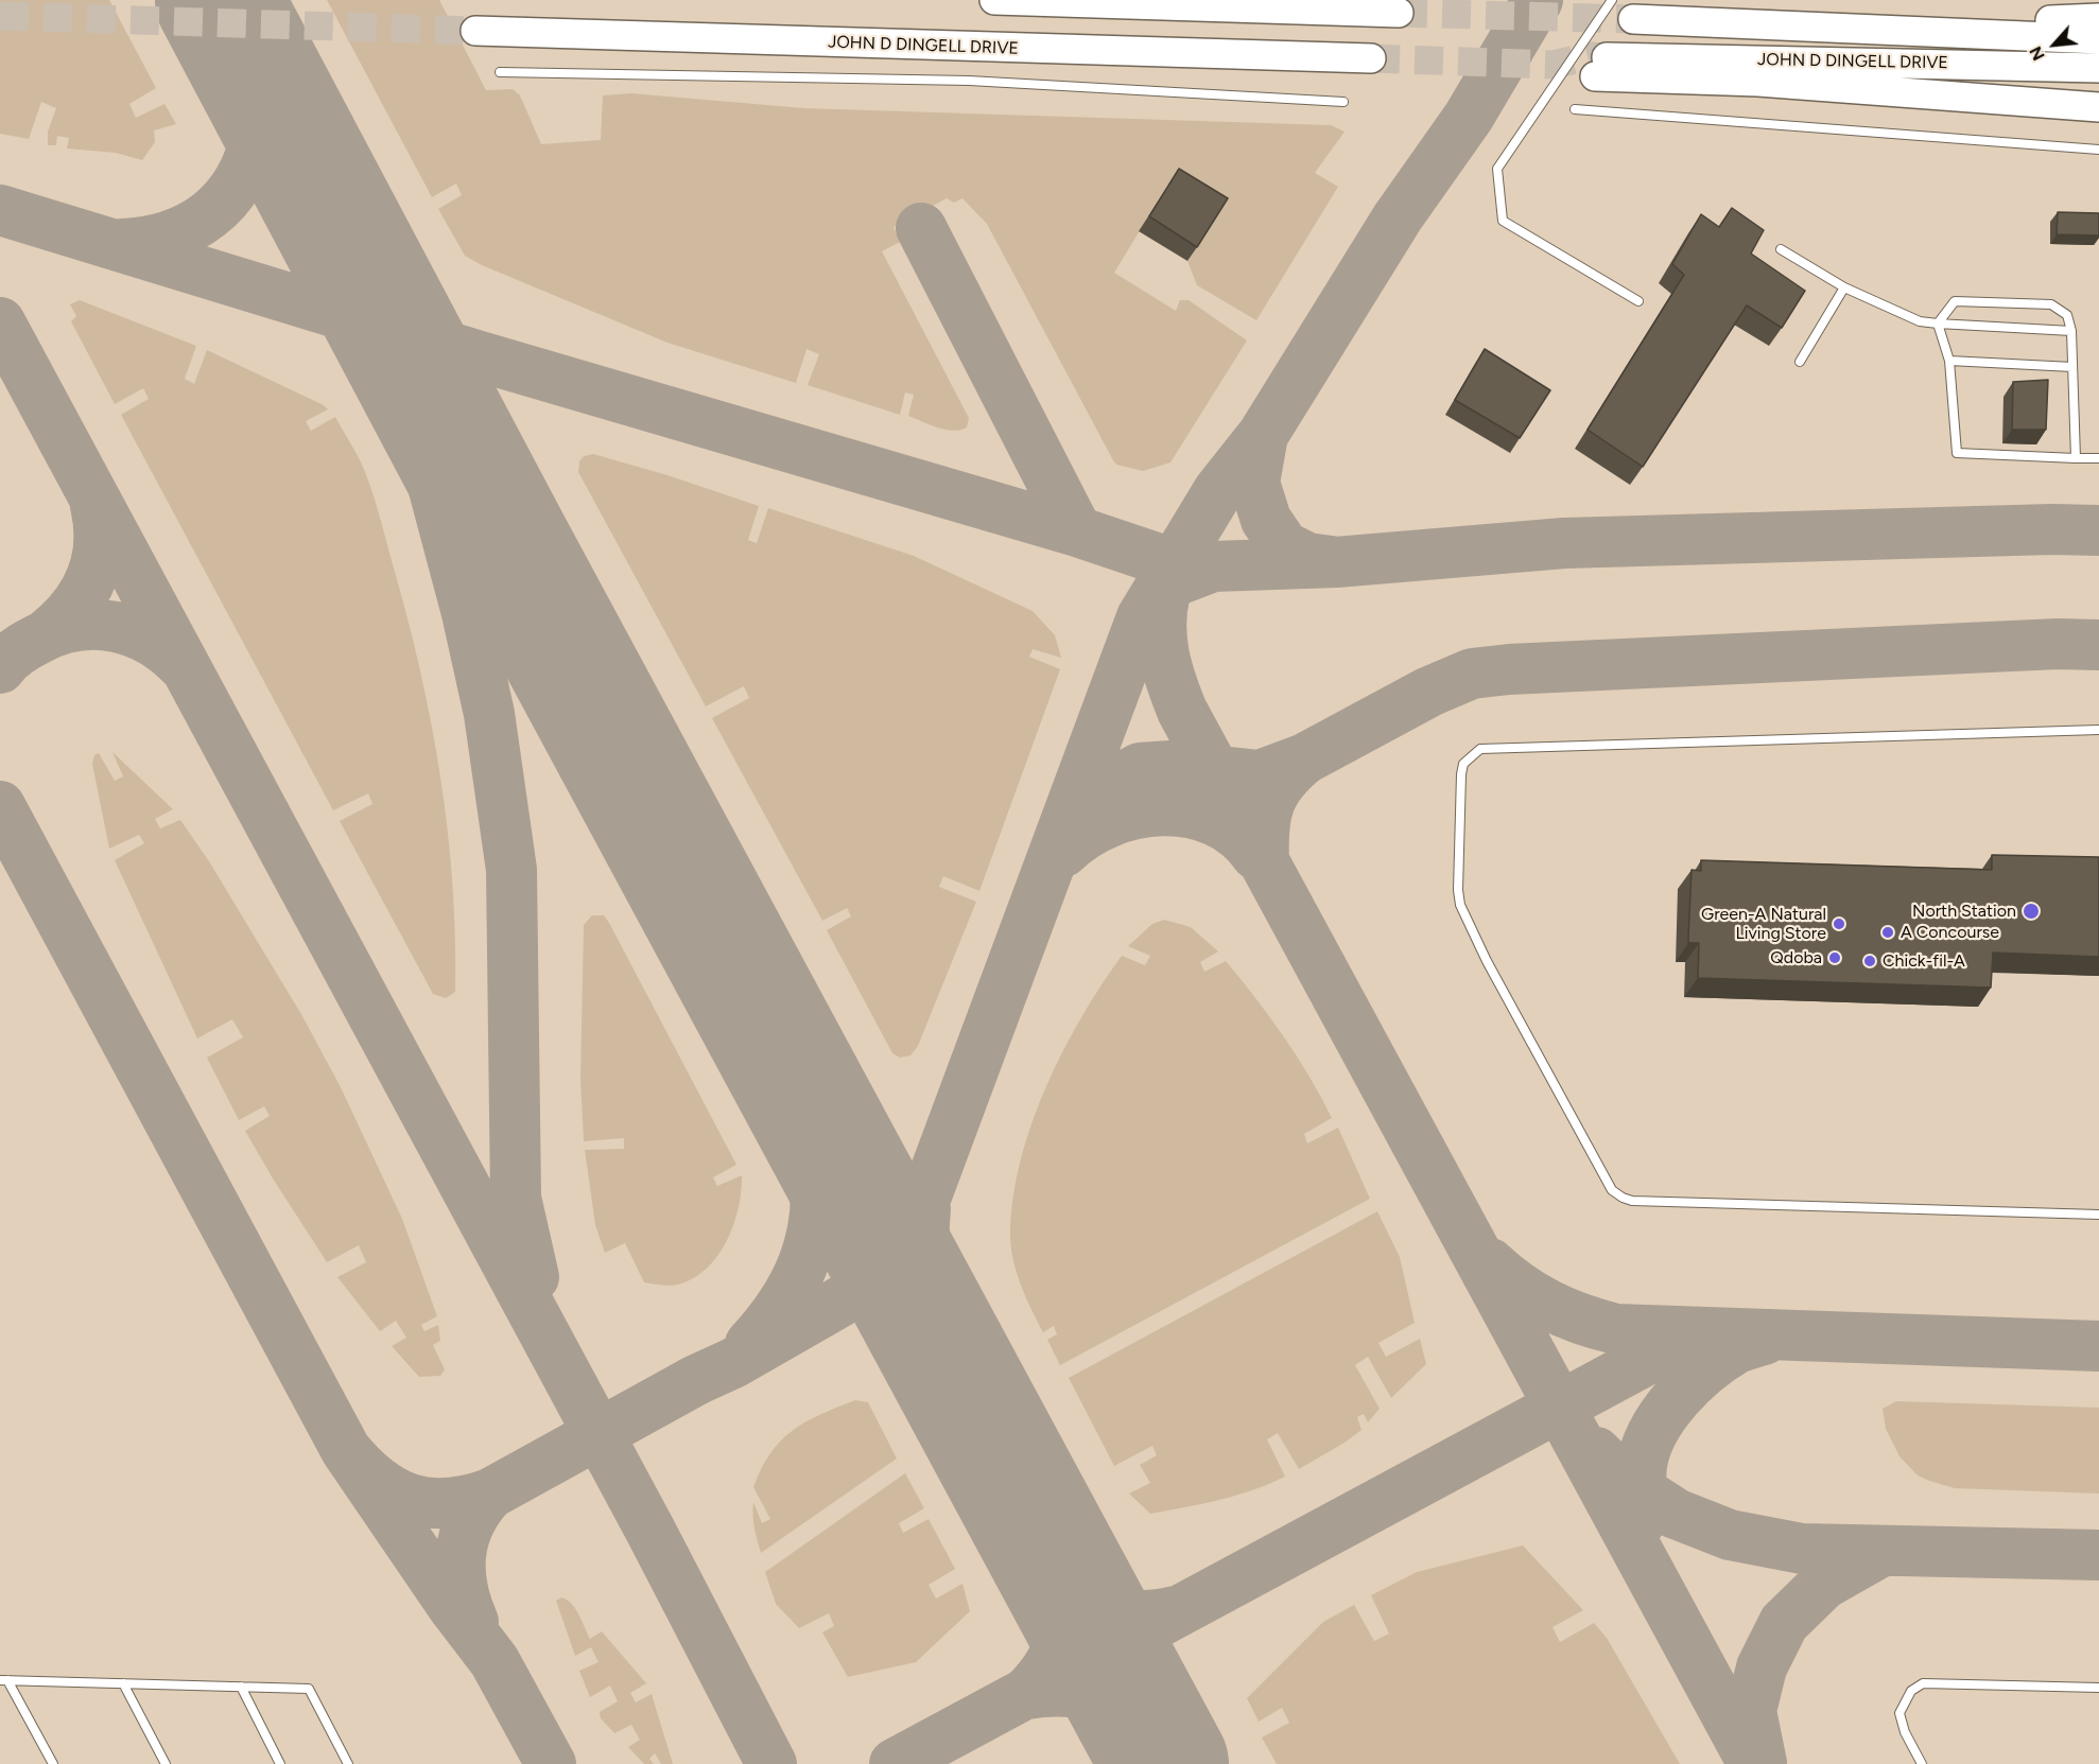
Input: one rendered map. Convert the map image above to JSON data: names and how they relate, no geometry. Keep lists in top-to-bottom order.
{
  "streets": {
    "highway": ["JOHN D DINGELL DRIVE"]
  },
  "places": [
    "North Station",
    "Green-A Natural Living Store",
    "A Concourse",
    "Qdoba",
    "Chick-fil-A"
  ],
  "north": "bottom left"
}
